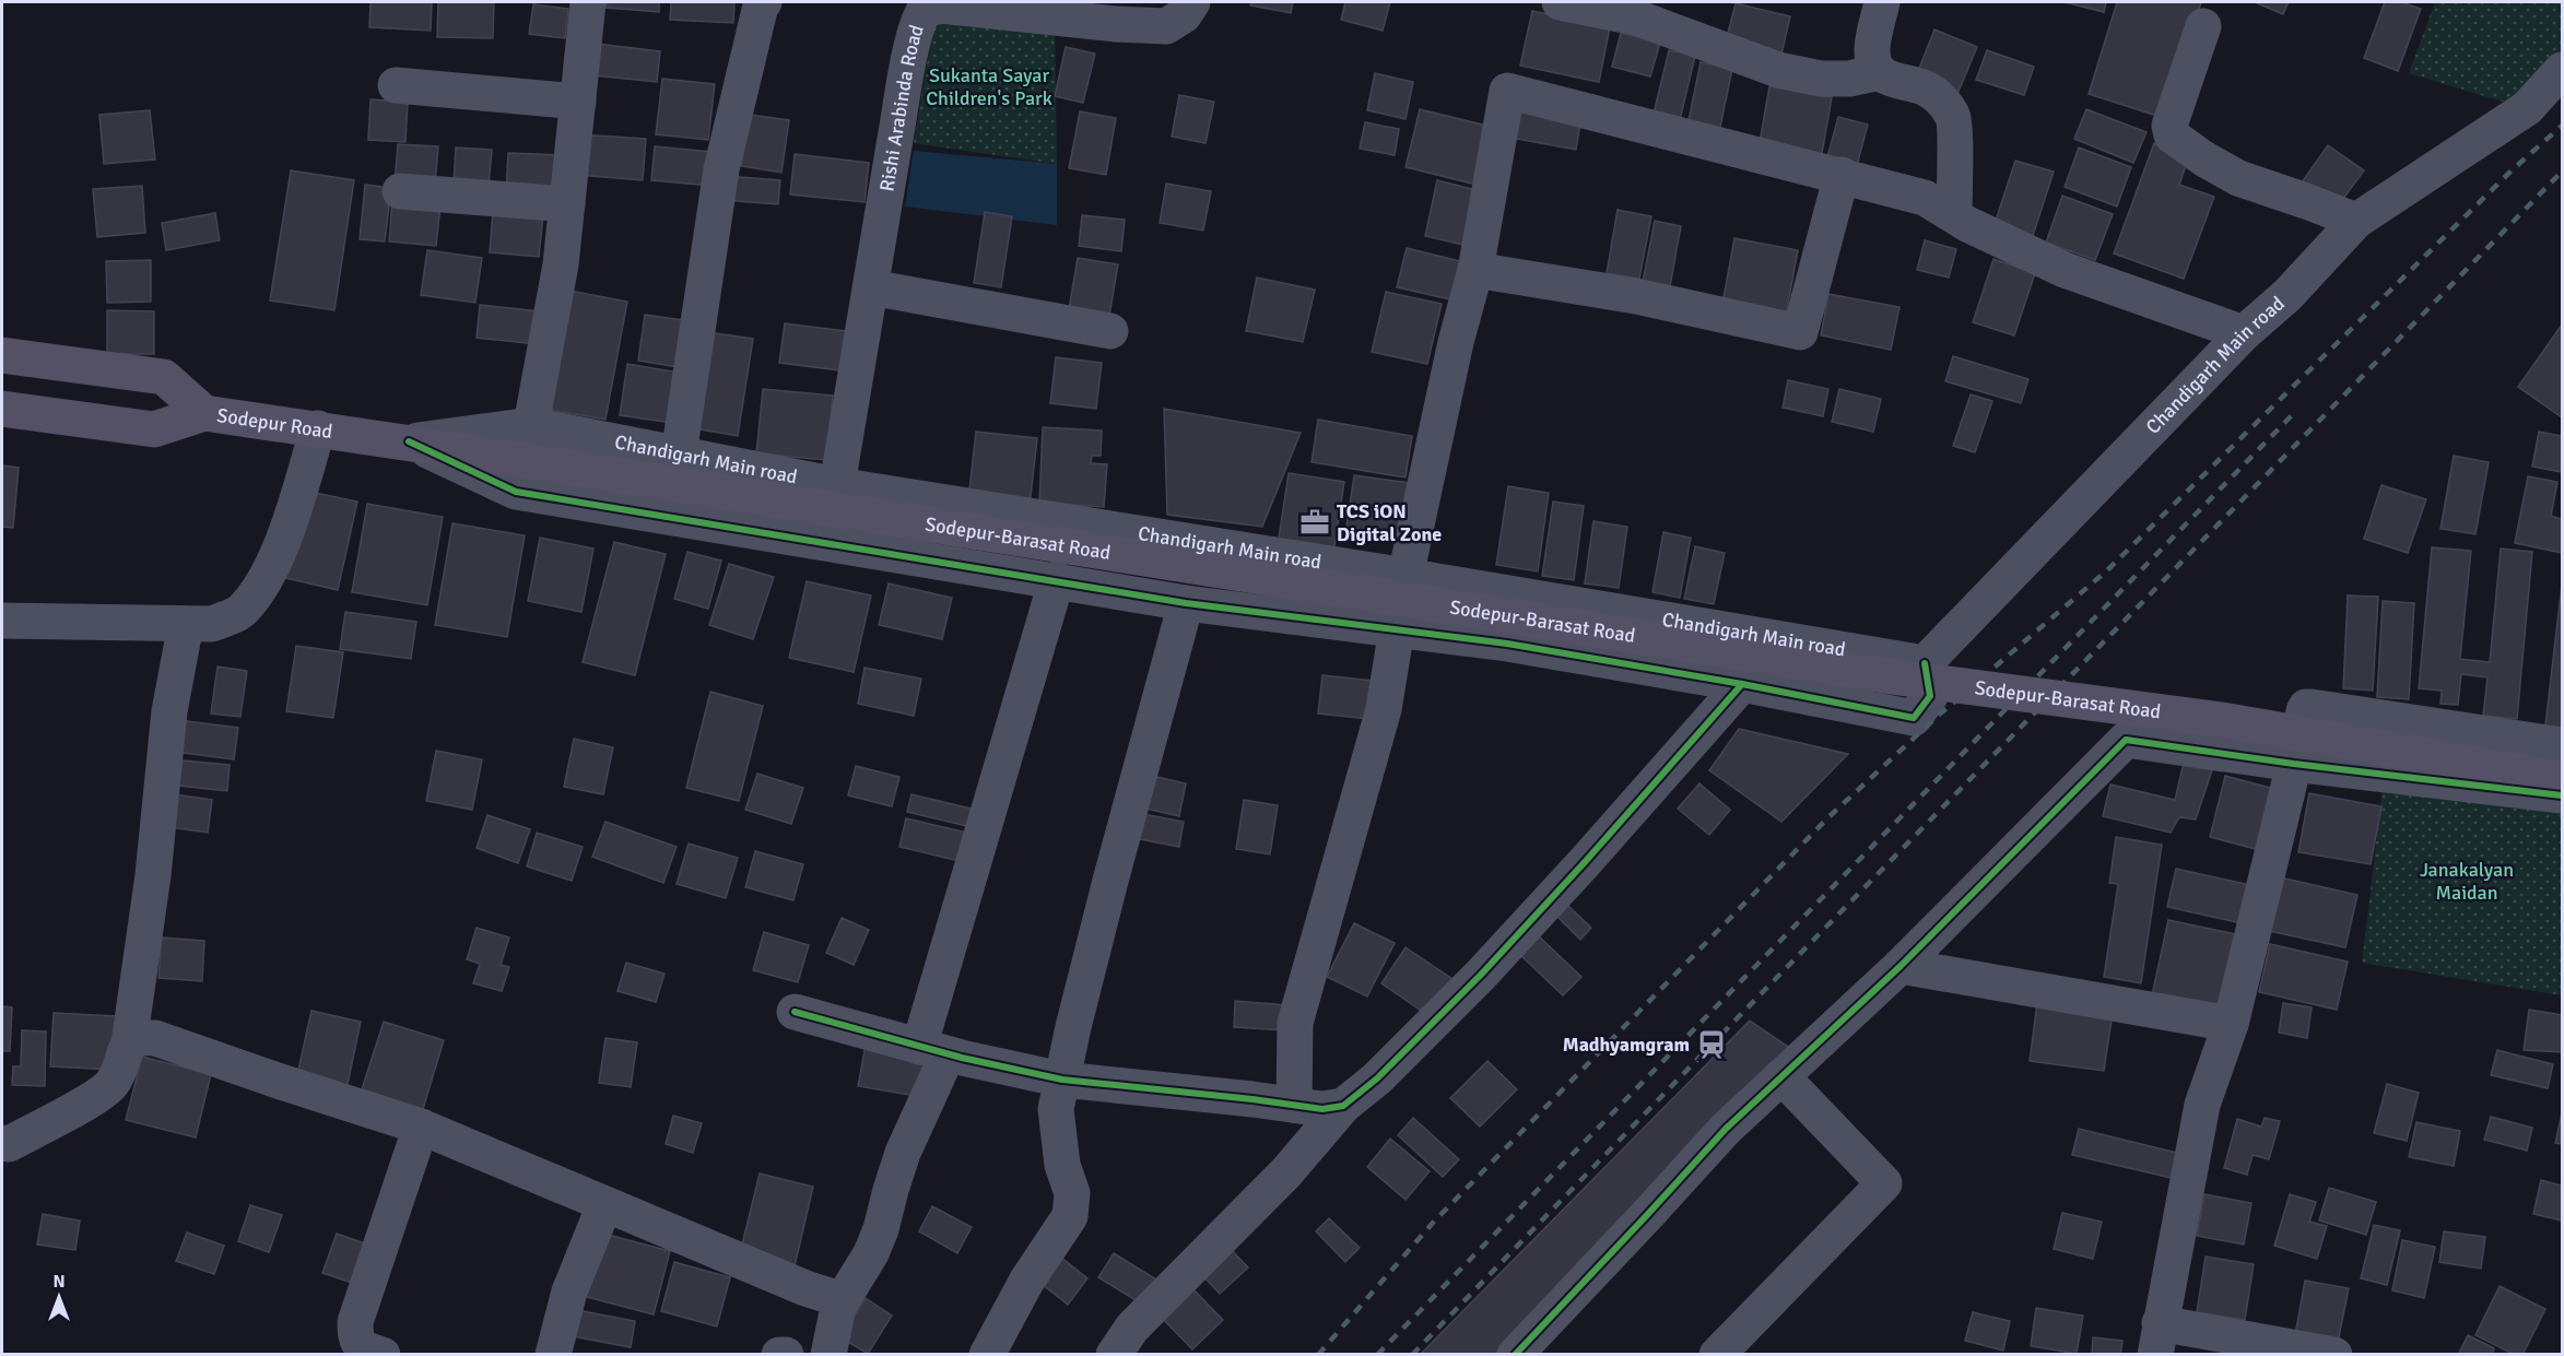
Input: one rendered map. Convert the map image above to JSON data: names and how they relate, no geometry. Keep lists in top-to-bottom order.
{
  "streets": {
    "main road": ["Sodepur Road", "Sodepur-Barasat Road"],
    "street": ["Rishi Arabinda Road", "Chandigarh Main road"]
  },
  "crossings": [
    ["Rishi Arabinda Road", "Chandigarh Main road"],
    ["Chandigarh Main road", "Sodepur Road"],
    ["Sodepur Road", "Sodepur-Barasat Road"]
  ],
  "parks": ["Sukanta Sayar Children's Park", "Janakalyan Maidan"],
  "places": {
    "office": ["TCS iON Digital Zone"],
    "station": ["Madhyamgram"]
  },
  "north": "top"
}
